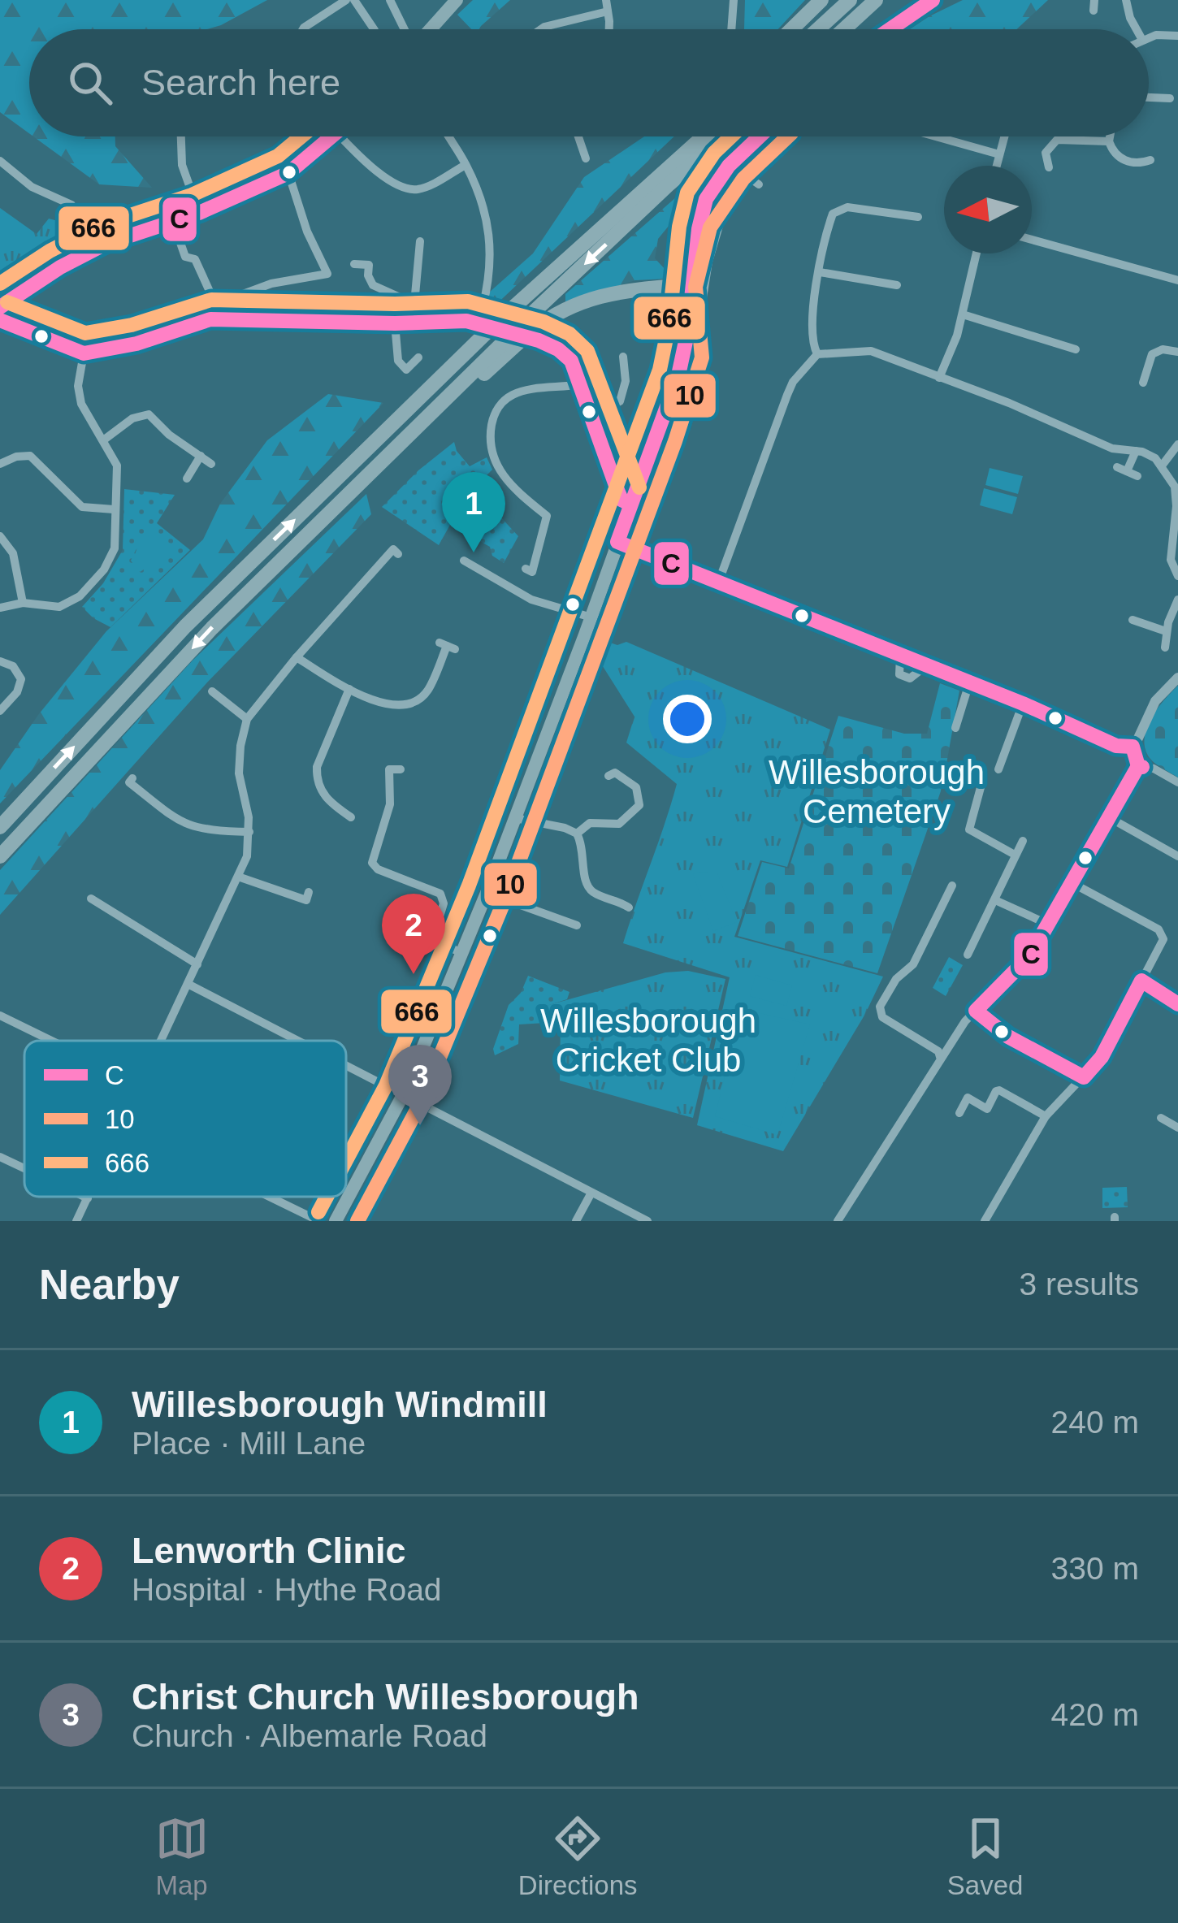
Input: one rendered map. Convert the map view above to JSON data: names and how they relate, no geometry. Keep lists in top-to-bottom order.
{
  "parks": ["Willesborough Cemetery", "Willesborough Cricket Club"],
  "lines": ["transit line C", "transit line 10", "transit line 666"],
  "legend": ["C", "10", "666"],
  "north": "left",
  "page": {
    "search": "Search here",
    "pins": ["1", "2", "3"],
    "heading": ["Nearby", "3 results"],
    "list": [
      {
        "mark": "1",
        "name": "Willesborough Windmill",
        "note": "Place · Mill Lane",
        "value": "240 m"
      },
      {
        "mark": "2",
        "name": "Lenworth Clinic",
        "note": "Hospital · Hythe Road",
        "value": "330 m"
      },
      {
        "mark": "3",
        "name": "Christ Church Willesborough",
        "note": "Church · Albemarle Road",
        "value": "420 m"
      }
    ],
    "nav": ["Map", "Directions", "Saved"]
  }
}
